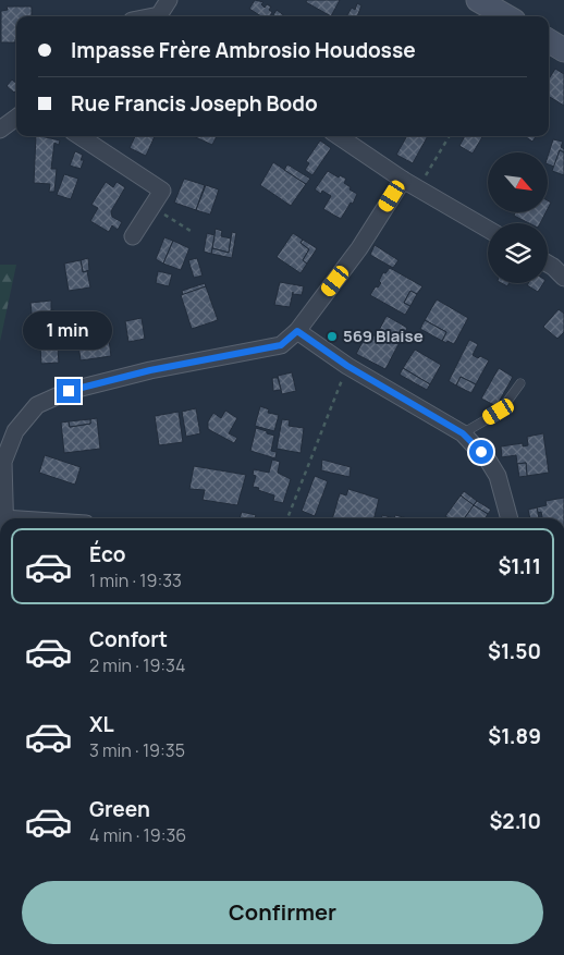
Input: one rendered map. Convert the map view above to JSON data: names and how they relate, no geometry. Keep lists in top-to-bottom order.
{
  "places": ["569 Blaise"],
  "north": "bottom right",
  "page": {
    "banner": ["Impasse Frère Ambrosio Houdosse", "Rue Francis Joseph Bodo"],
    "bubble": "1 min",
    "list": [
      {
        "name": "Éco",
        "note": "1 min · 19:33",
        "value": "$1.11"
      },
      {
        "name": "Confort",
        "note": "2 min · 19:34",
        "value": "$1.50"
      },
      {
        "name": "XL",
        "note": "3 min · 19:35",
        "value": "$1.89"
      },
      {
        "name": "Green",
        "note": "4 min · 19:36",
        "value": "$2.10"
      }
    ],
    "buttons": "Confirmer"
  }
}
